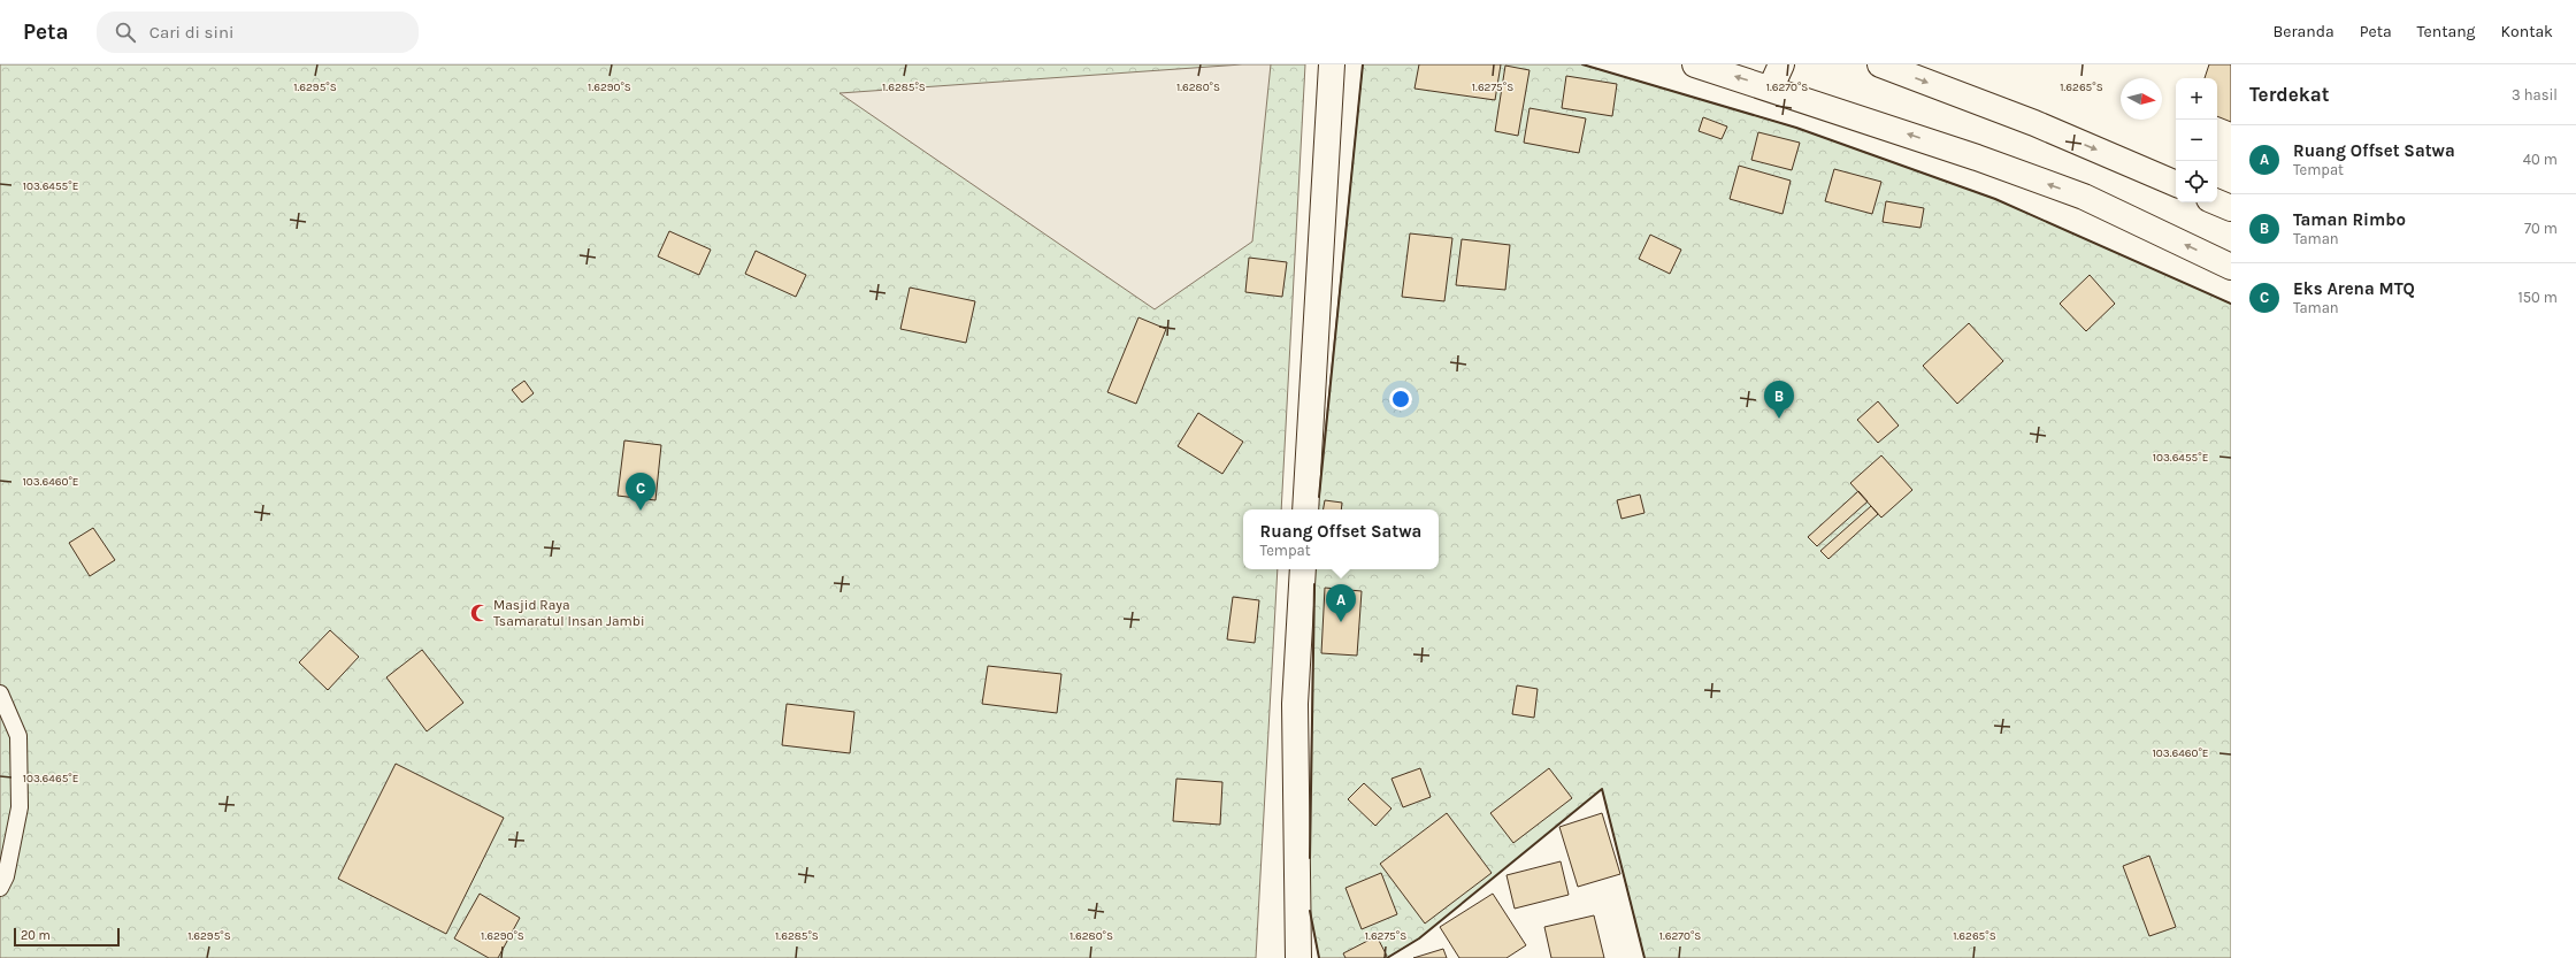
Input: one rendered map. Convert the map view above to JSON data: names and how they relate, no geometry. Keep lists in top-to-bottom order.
{
  "places": {
    "mosque": ["Masjid Raya Tsamaratul Insan Jambi"]
  },
  "scale_bar": "20 m",
  "north": "right",
  "page": {
    "header": "Peta",
    "search": "Cari di sini",
    "nav": [
      "Beranda",
      "Peta",
      "Tentang",
      "Kontak"
    ],
    "heading": ["Terdekat", "3 hasil"],
    "map_buttons": ["+", "−"],
    "list": [
      {
        "mark": "A",
        "name": "Ruang Offset Satwa",
        "note": "Tempat",
        "value": "40 m"
      },
      {
        "mark": "B",
        "name": "Taman Rimbo",
        "note": "Taman",
        "value": "70 m"
      },
      {
        "mark": "C",
        "name": "Eks Arena MTQ",
        "note": "Taman",
        "value": "150 m"
      }
    ],
    "pins": ["B", "C", "A"],
    "popup": ["Ruang Offset Satwa", "Tempat"],
    "scale": "20 m"
  },
  "coordinates": [
    "1.6295°S",
    "1.6290°S",
    "1.6285°S",
    "1.6280°S",
    "1.6275°S",
    "1.6270°S",
    "1.6265°S",
    "103.6455°E",
    "103.6460°E",
    "103.6465°E"
  ]
}
